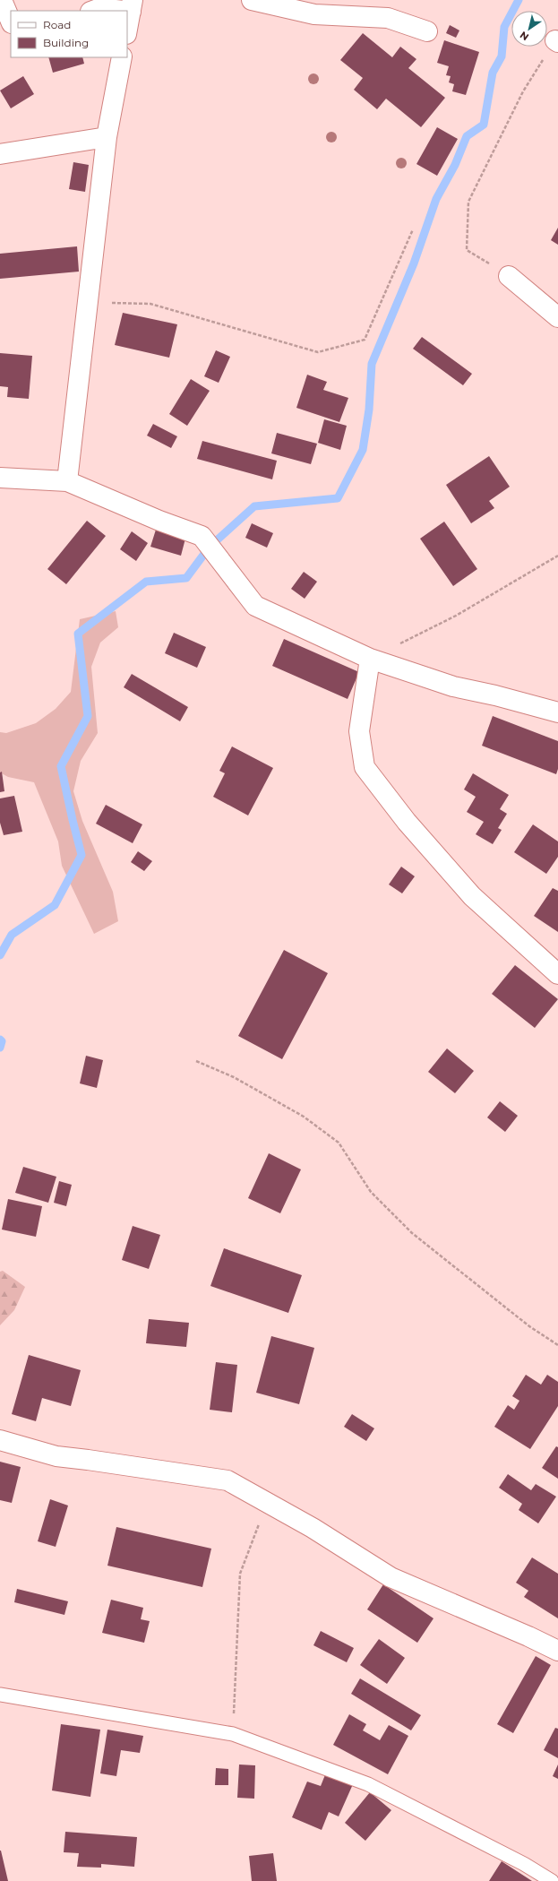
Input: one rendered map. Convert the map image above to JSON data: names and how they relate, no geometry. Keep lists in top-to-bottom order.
{
  "legend": ["Road", "Building"],
  "north": "bottom left"
}
